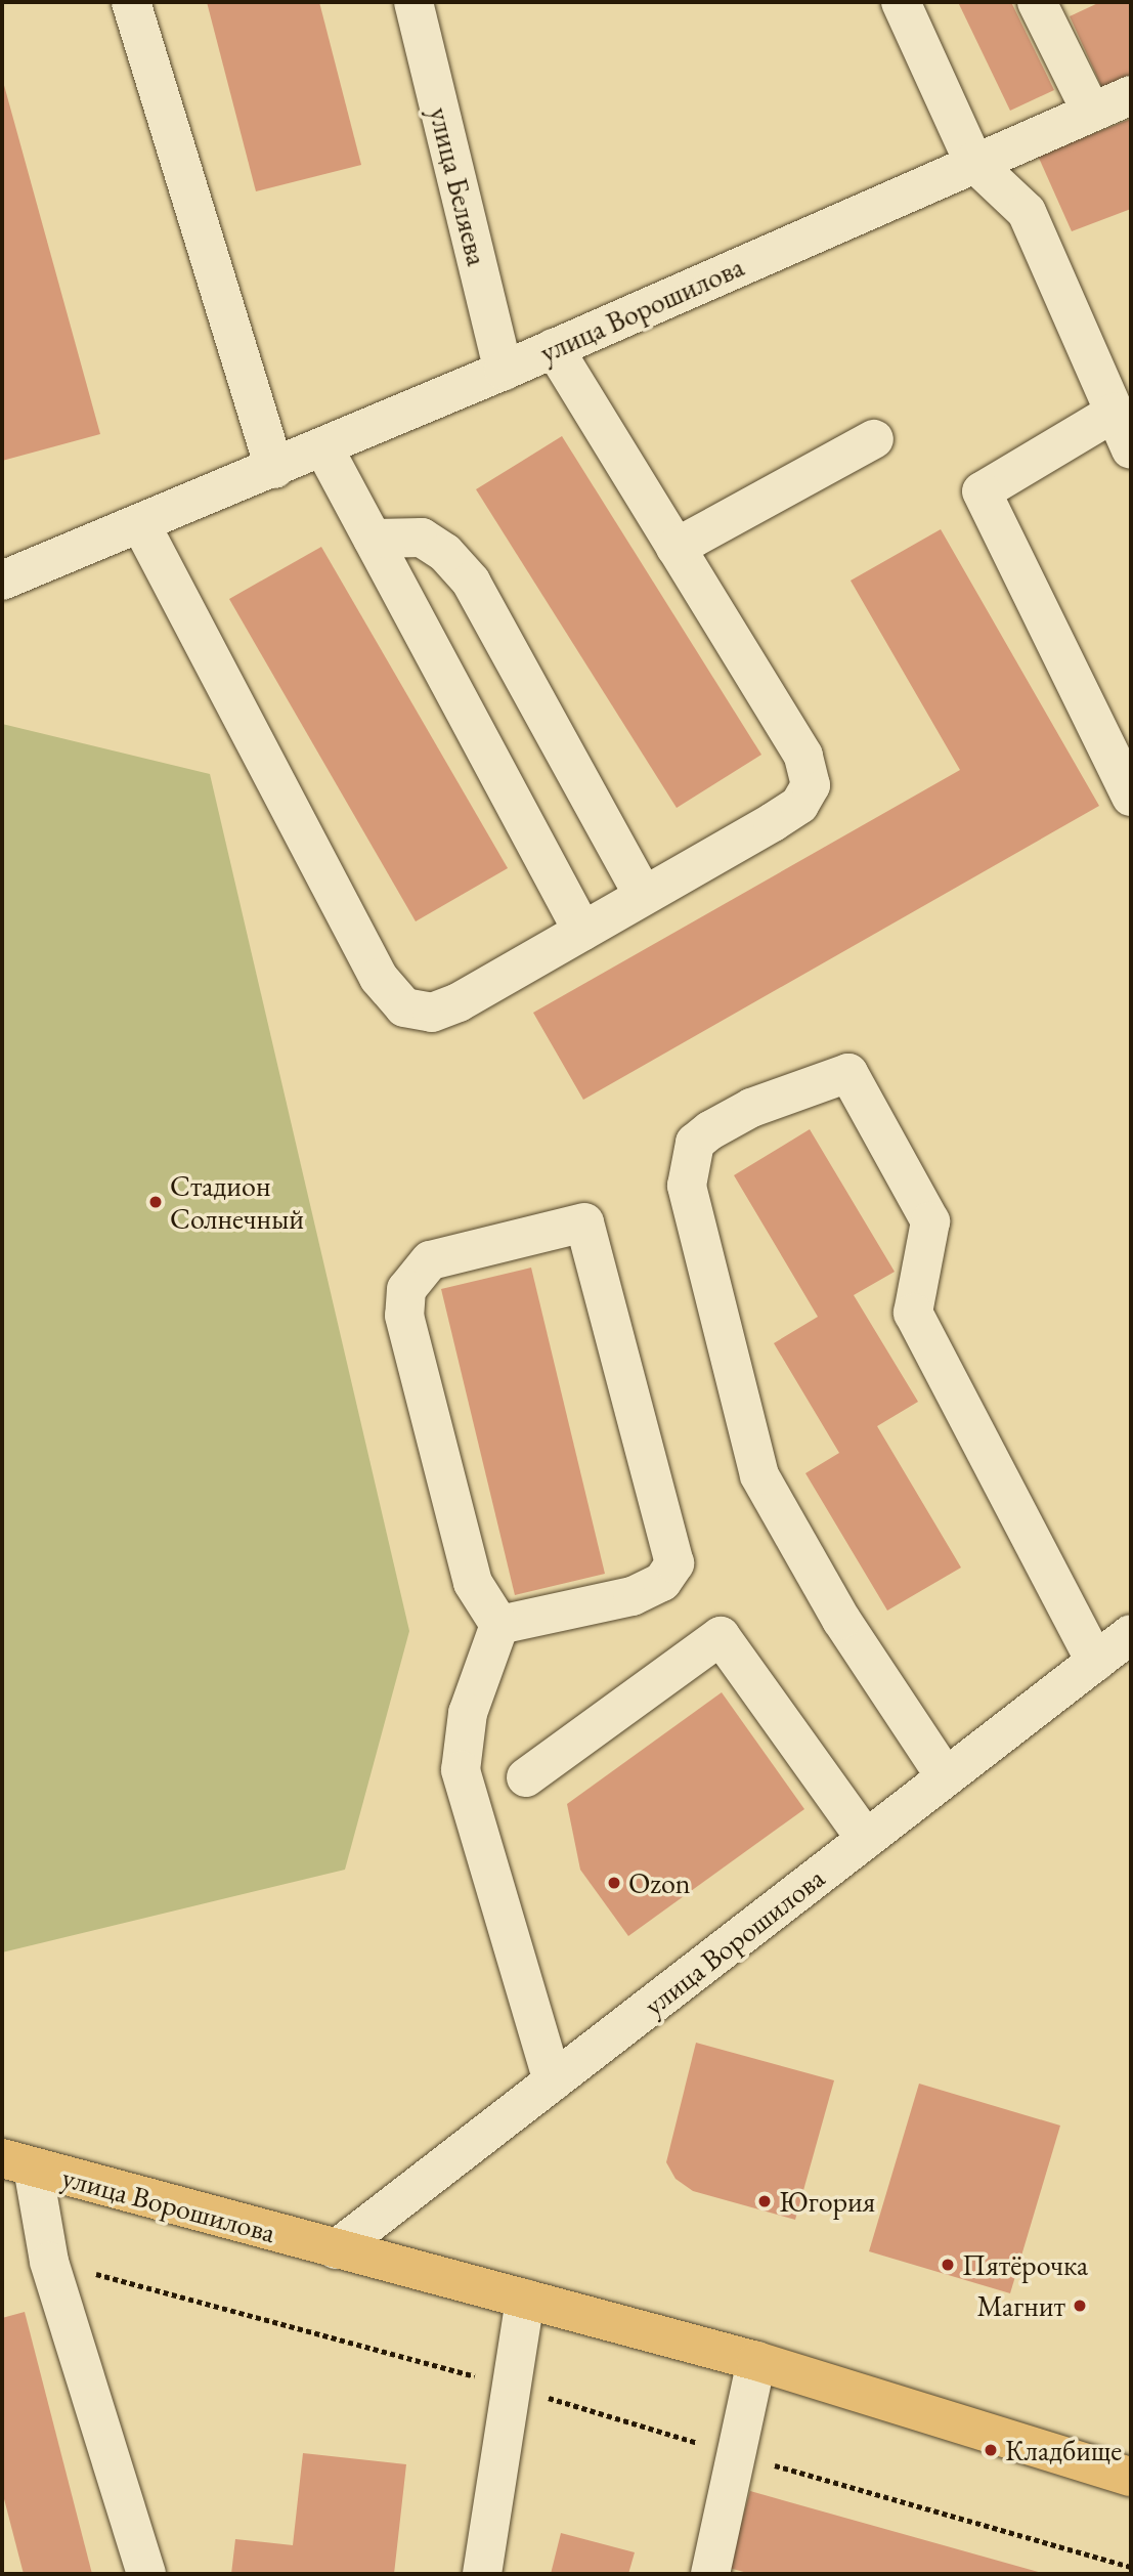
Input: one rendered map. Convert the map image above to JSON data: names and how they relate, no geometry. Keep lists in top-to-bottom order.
{
  "streets": {
    "main road": ["улица Ворошилова"],
    "street": ["улица Беляева"]
  },
  "crossings": [
    ["улица Беляева", "улица Ворошилова"]
  ],
  "places": [
    "Стадион Солнечный",
    "Ozon",
    "Югория",
    "Пятёрочка",
    "Магнит",
    "Кладбище"
  ]
}
